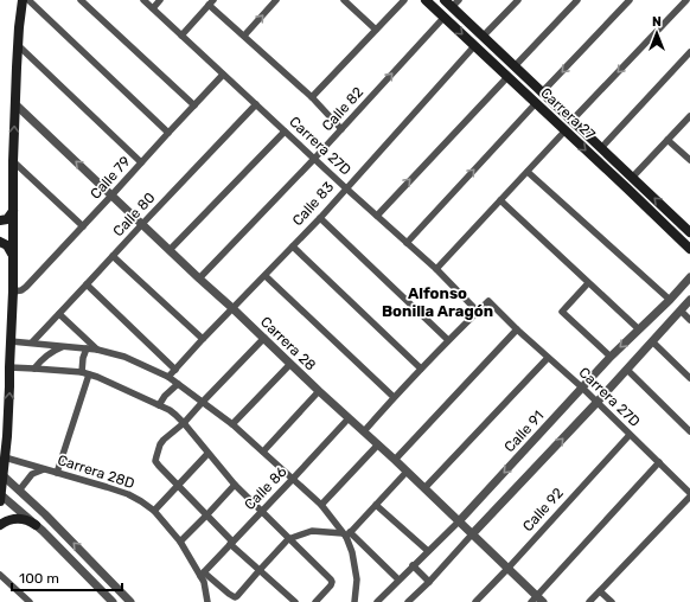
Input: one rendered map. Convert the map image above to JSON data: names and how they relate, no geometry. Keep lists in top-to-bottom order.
{
  "streets": {
    "main road": ["Carrera 27"],
    "street": [
      "Calle 82",
      "Carrera 27D",
      "Calle 79",
      "Calle 83",
      "Calle 80",
      "Carrera 28",
      "Calle 91",
      "Carrera 28D",
      "Calle 86",
      "Calle 92"
    ]
  },
  "crossings": [
    ["Calle 82", "Carrera 27"],
    ["Calle 82", "Carrera 27D"],
    ["Calle 82", "Carrera 28"],
    ["Carrera 27", "Calle 83"],
    ["Carrera 27D", "Calle 79"],
    ["Carrera 27D", "Calle 83"],
    ["Carrera 27D", "Calle 80"],
    ["Carrera 27D", "Calle 91"],
    ["Carrera 27D", "Calle 92"],
    ["Calle 79", "Carrera 28"],
    ["Calle 83", "Carrera 28"],
    ["Calle 80", "Carrera 28"],
    ["Carrera 28", "Calle 91"],
    ["Carrera 28", "Calle 86"],
    ["Carrera 28", "Calle 92"],
    ["Carrera 28D", "Calle 86"]
  ],
  "districts": ["Alfonso Bonilla Aragón"],
  "scale_bar": "100 m",
  "north": "top"
}
